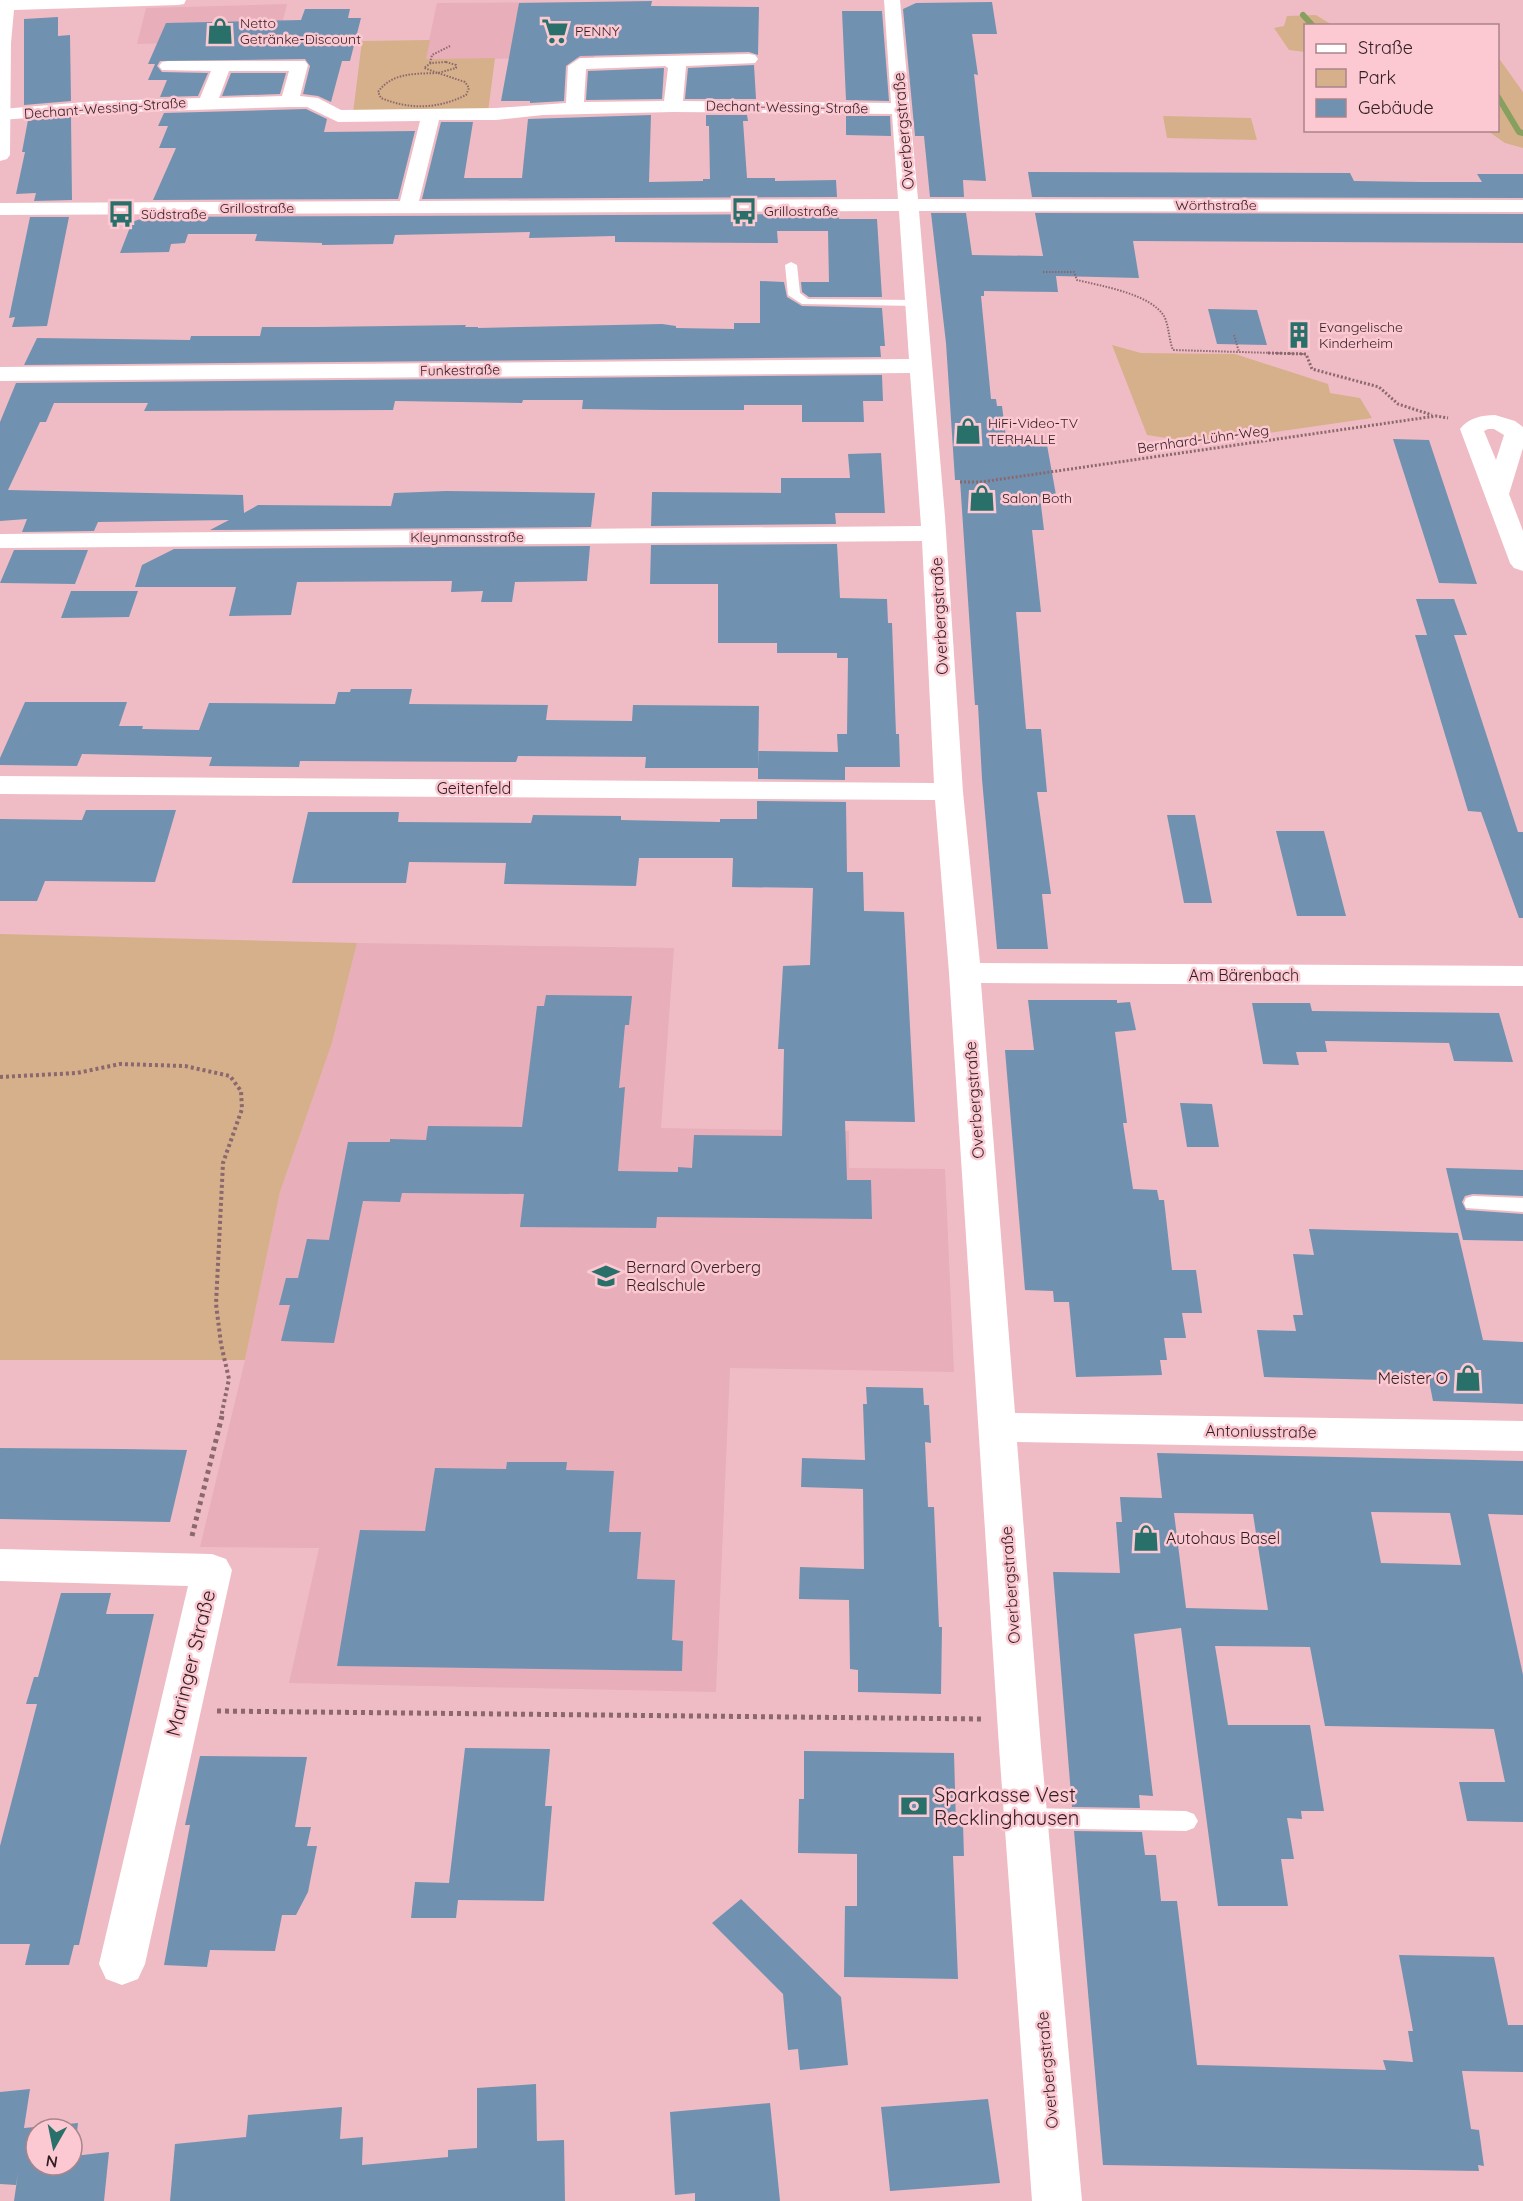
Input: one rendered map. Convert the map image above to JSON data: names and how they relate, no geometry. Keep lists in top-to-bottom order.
{
  "streets": {
    "street": [
      "Dechant-Wessing-Straße",
      "Overbergstraße",
      "Wörthstraße",
      "Grillostraße",
      "Funkestraße",
      "Kleynmansstraße",
      "Geitenfeld",
      "Am Bärenbach",
      "Antoniusstraße",
      "Maringer Straße"
    ],
    "path": ["Bernhard-Lühn-Weg"]
  },
  "crossings": [
    ["Dechant-Wessing-Straße", "Overbergstraße"],
    ["Overbergstraße", "Wörthstraße"],
    ["Overbergstraße", "Grillostraße"],
    ["Overbergstraße", "Funkestraße"],
    ["Overbergstraße", "Bernhard-Lühn-Weg"],
    ["Overbergstraße", "Kleynmansstraße"],
    ["Overbergstraße", "Geitenfeld"],
    ["Overbergstraße", "Am Bärenbach"],
    ["Overbergstraße", "Antoniusstraße"],
    ["Wörthstraße", "Grillostraße"]
  ],
  "places": {
    "shop": [
      "Netto Getränke-Discount",
      "HiFi-Video-TV TERHALLE",
      "Salon Both",
      "Meister O",
      "Autohaus Basel"
    ],
    "supermarket": ["PENNY"],
    "bus stop": ["Grillostraße", "Südstraße"],
    "building": ["Evangelische Kinderheim"],
    "school or university": ["Bernard Overberg Realschule"],
    "bank": ["Sparkasse Vest Recklinghausen"]
  },
  "legend": ["Straße", "Park", "Gebäude"],
  "north": "bottom"
}
